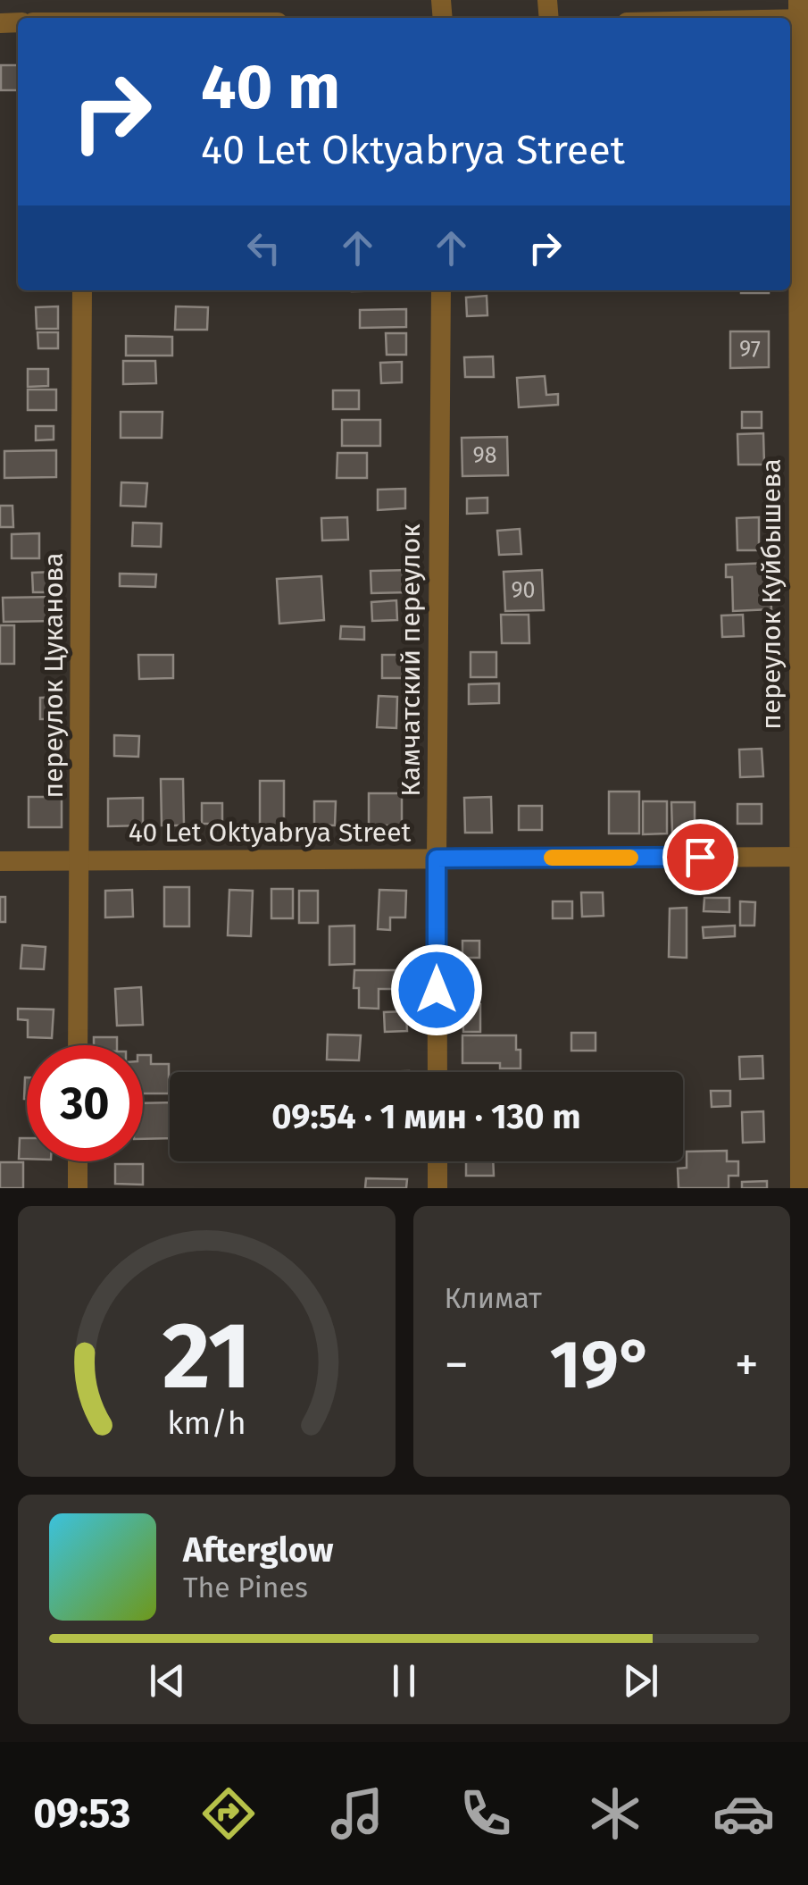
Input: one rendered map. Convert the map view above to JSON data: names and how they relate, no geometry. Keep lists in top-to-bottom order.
{
  "streets": {
    "street": [
      "переулок Куйбышева",
      "Камчатский переулок",
      "переулок Цуканова",
      "40 Let Oktyabrya Street"
    ]
  },
  "crossings": [
    ["переулок Куйбышева", "40 Let Oktyabrya Street"],
    ["Камчатский переулок", "40 Let Oktyabrya Street"],
    ["переулок Цуканова", "40 Let Oktyabrya Street"]
  ],
  "house_numbers": ["97", "98", "90"],
  "page": {
    "turn": ["40 m", "40 Let Oktyabrya Street"],
    "limit": "30",
    "trip": "09:54 · 1 мин · 130 m",
    "tile": "Климат",
    "heat": ["−", "19°", "+"],
    "song": ["Afterglow", "The Pines"],
    "tabs": "09:53",
    "gauge": ["21", "km/h"]
  }
}
